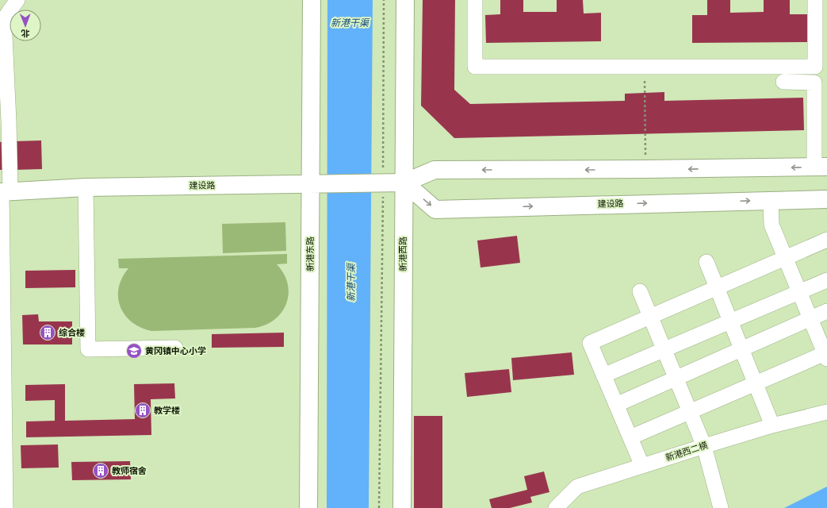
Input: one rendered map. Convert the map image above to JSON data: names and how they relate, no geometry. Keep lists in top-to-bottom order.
{
  "streets": {
    "main road": ["建设路", "新港东路", "新港西路"],
    "street": ["新港西二横"]
  },
  "crossings": [
    ["建设路", "新港东路"],
    ["建设路", "新港西路"]
  ],
  "water": ["新港干渠"],
  "places": {
    "building": ["综合楼", "教学楼", "教师宿舍"],
    "school or university": ["黄冈镇中心小学"]
  },
  "north": "bottom"
}
